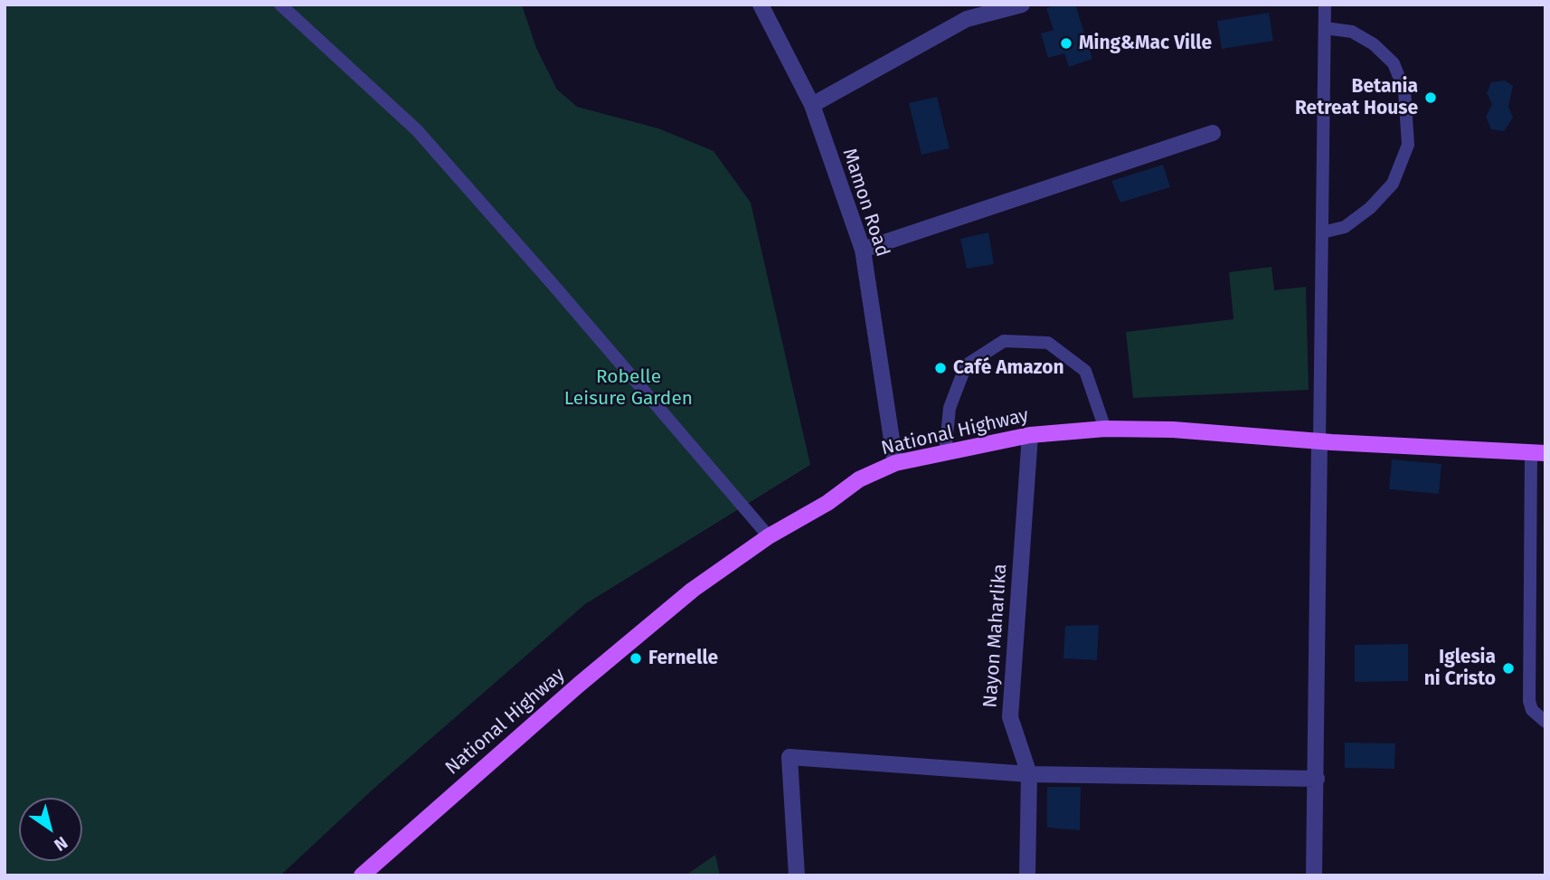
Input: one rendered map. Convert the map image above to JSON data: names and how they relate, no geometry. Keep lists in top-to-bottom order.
{
  "streets": {
    "main road": ["National Highway"],
    "street": ["Mamon Road", "Nayon Maharlika"]
  },
  "crossings": [
    ["Mamon Road", "National Highway"],
    ["National Highway", "Nayon Maharlika"]
  ],
  "parks": ["Robelle Leisure Garden"],
  "places": [
    "Ming&Mac Ville",
    "Betania Retreat House",
    "Café Amazon",
    "Fernelle",
    "Iglesia ni Cristo"
  ],
  "north": "bottom right"
}
